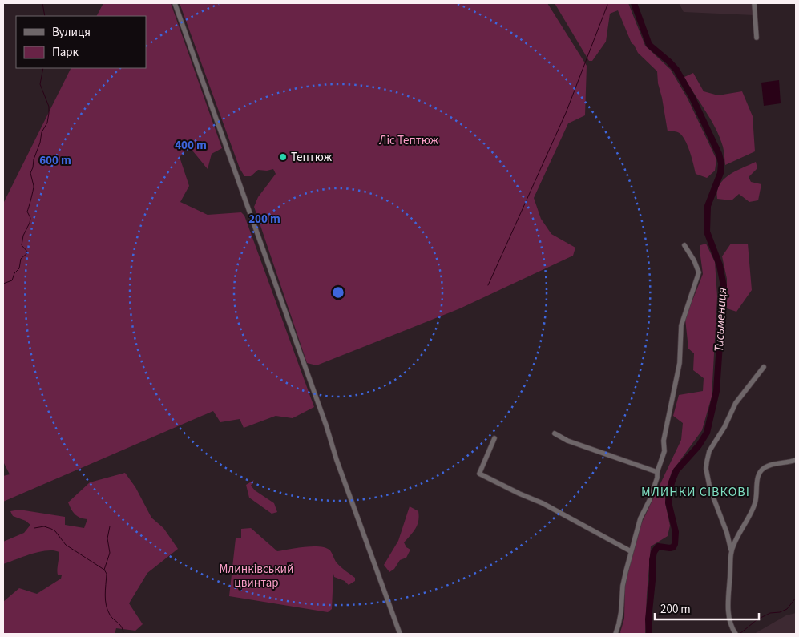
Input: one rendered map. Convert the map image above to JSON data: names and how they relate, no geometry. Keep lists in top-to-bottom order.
{
  "districts": ["МЛИНКИ СІВКОВІ"],
  "water": ["Тисьмениця"],
  "parks": ["Ліс Тептюж", "Млинківський цвинтар"],
  "places": ["Тептюж"],
  "legend": ["Вулиця", "Парк"],
  "scale_bar": "200 m",
  "rings": ["400 m", "600 m", "200 m"]
}
